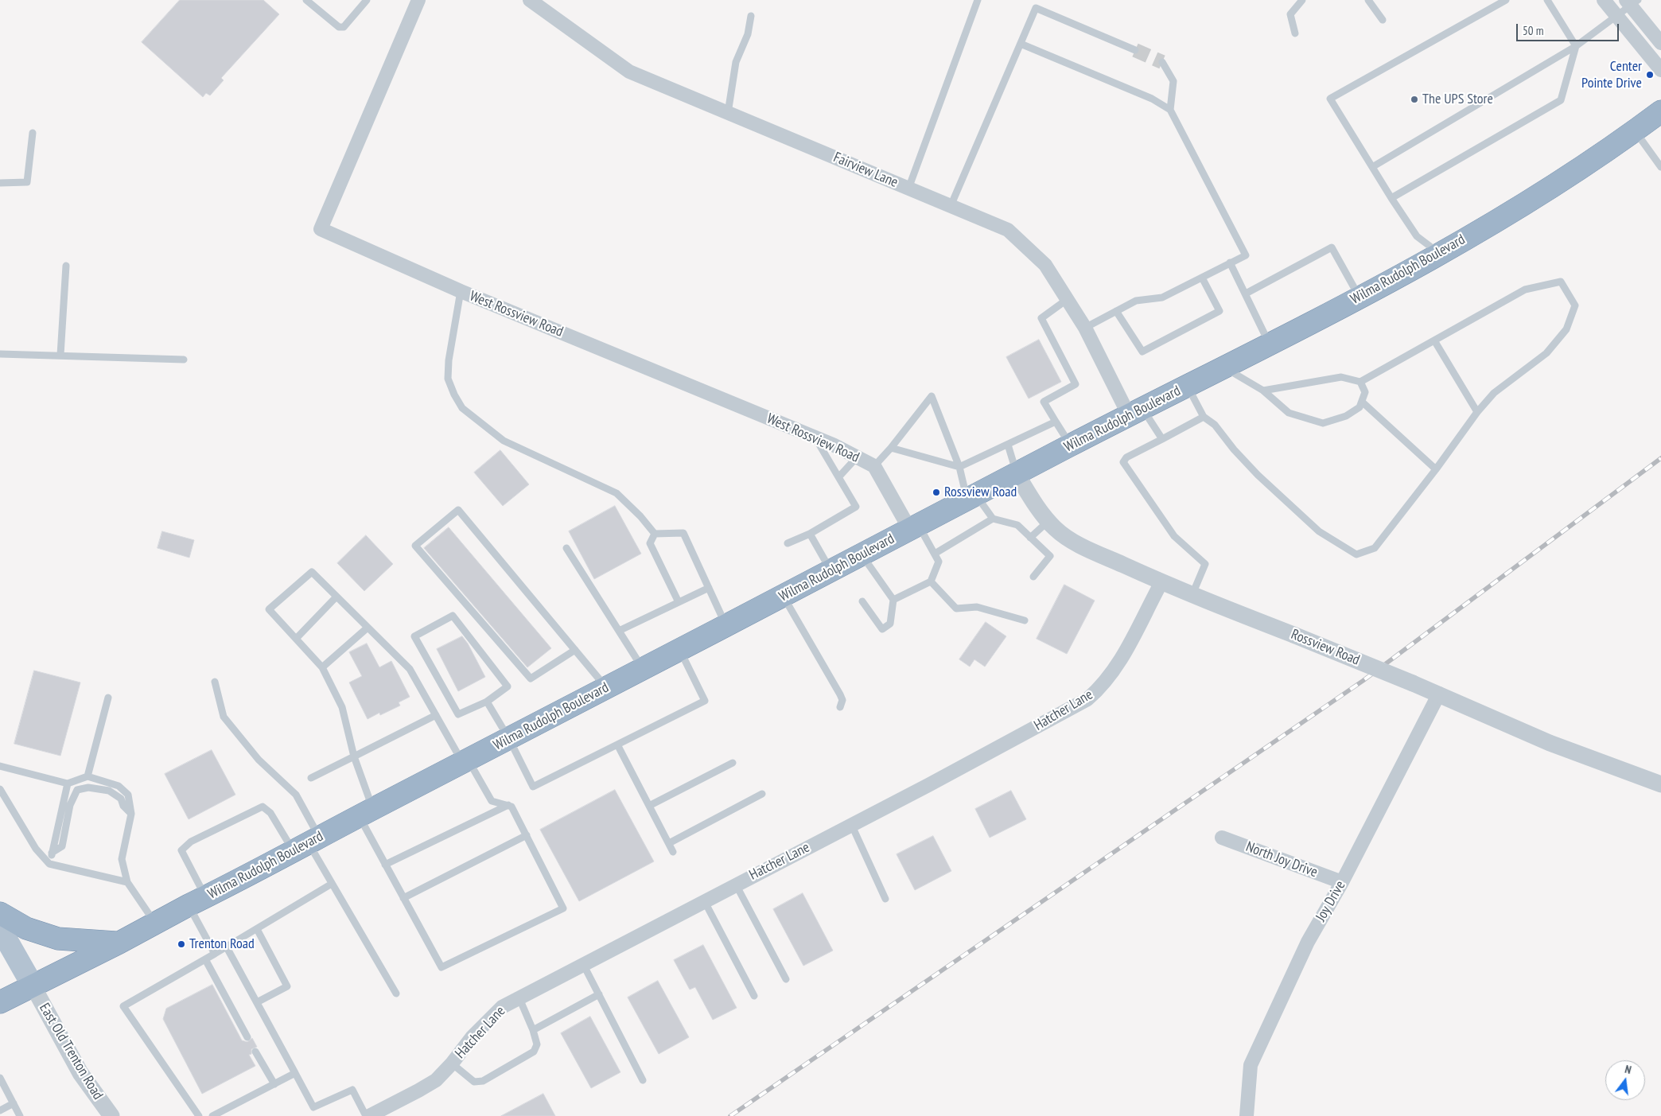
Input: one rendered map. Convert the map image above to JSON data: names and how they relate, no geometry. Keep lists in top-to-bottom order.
{
  "streets": {
    "highway": ["Wilma Rudolph Boulevard"],
    "street": [
      "Fairview Lane",
      "West Rossview Road",
      "Rossview Road",
      "Hatcher Lane",
      "North Joy Drive",
      "Joy Drive",
      "East Old Trenton Road"
    ]
  },
  "crossings": [
    ["Fairview Lane", "Wilma Rudolph Boulevard"],
    ["Wilma Rudolph Boulevard", "West Rossview Road"],
    ["Wilma Rudolph Boulevard", "Rossview Road"],
    ["Wilma Rudolph Boulevard", "East Old Trenton Road"],
    ["Rossview Road", "Hatcher Lane"],
    ["Rossview Road", "Joy Drive"],
    ["North Joy Drive", "Joy Drive"]
  ],
  "places": [
    "Center Pointe Drive",
    "The UPS Store",
    "Rossview Road",
    "Trenton Road"
  ],
  "scale_bar": "50 m",
  "north": "top"
}
